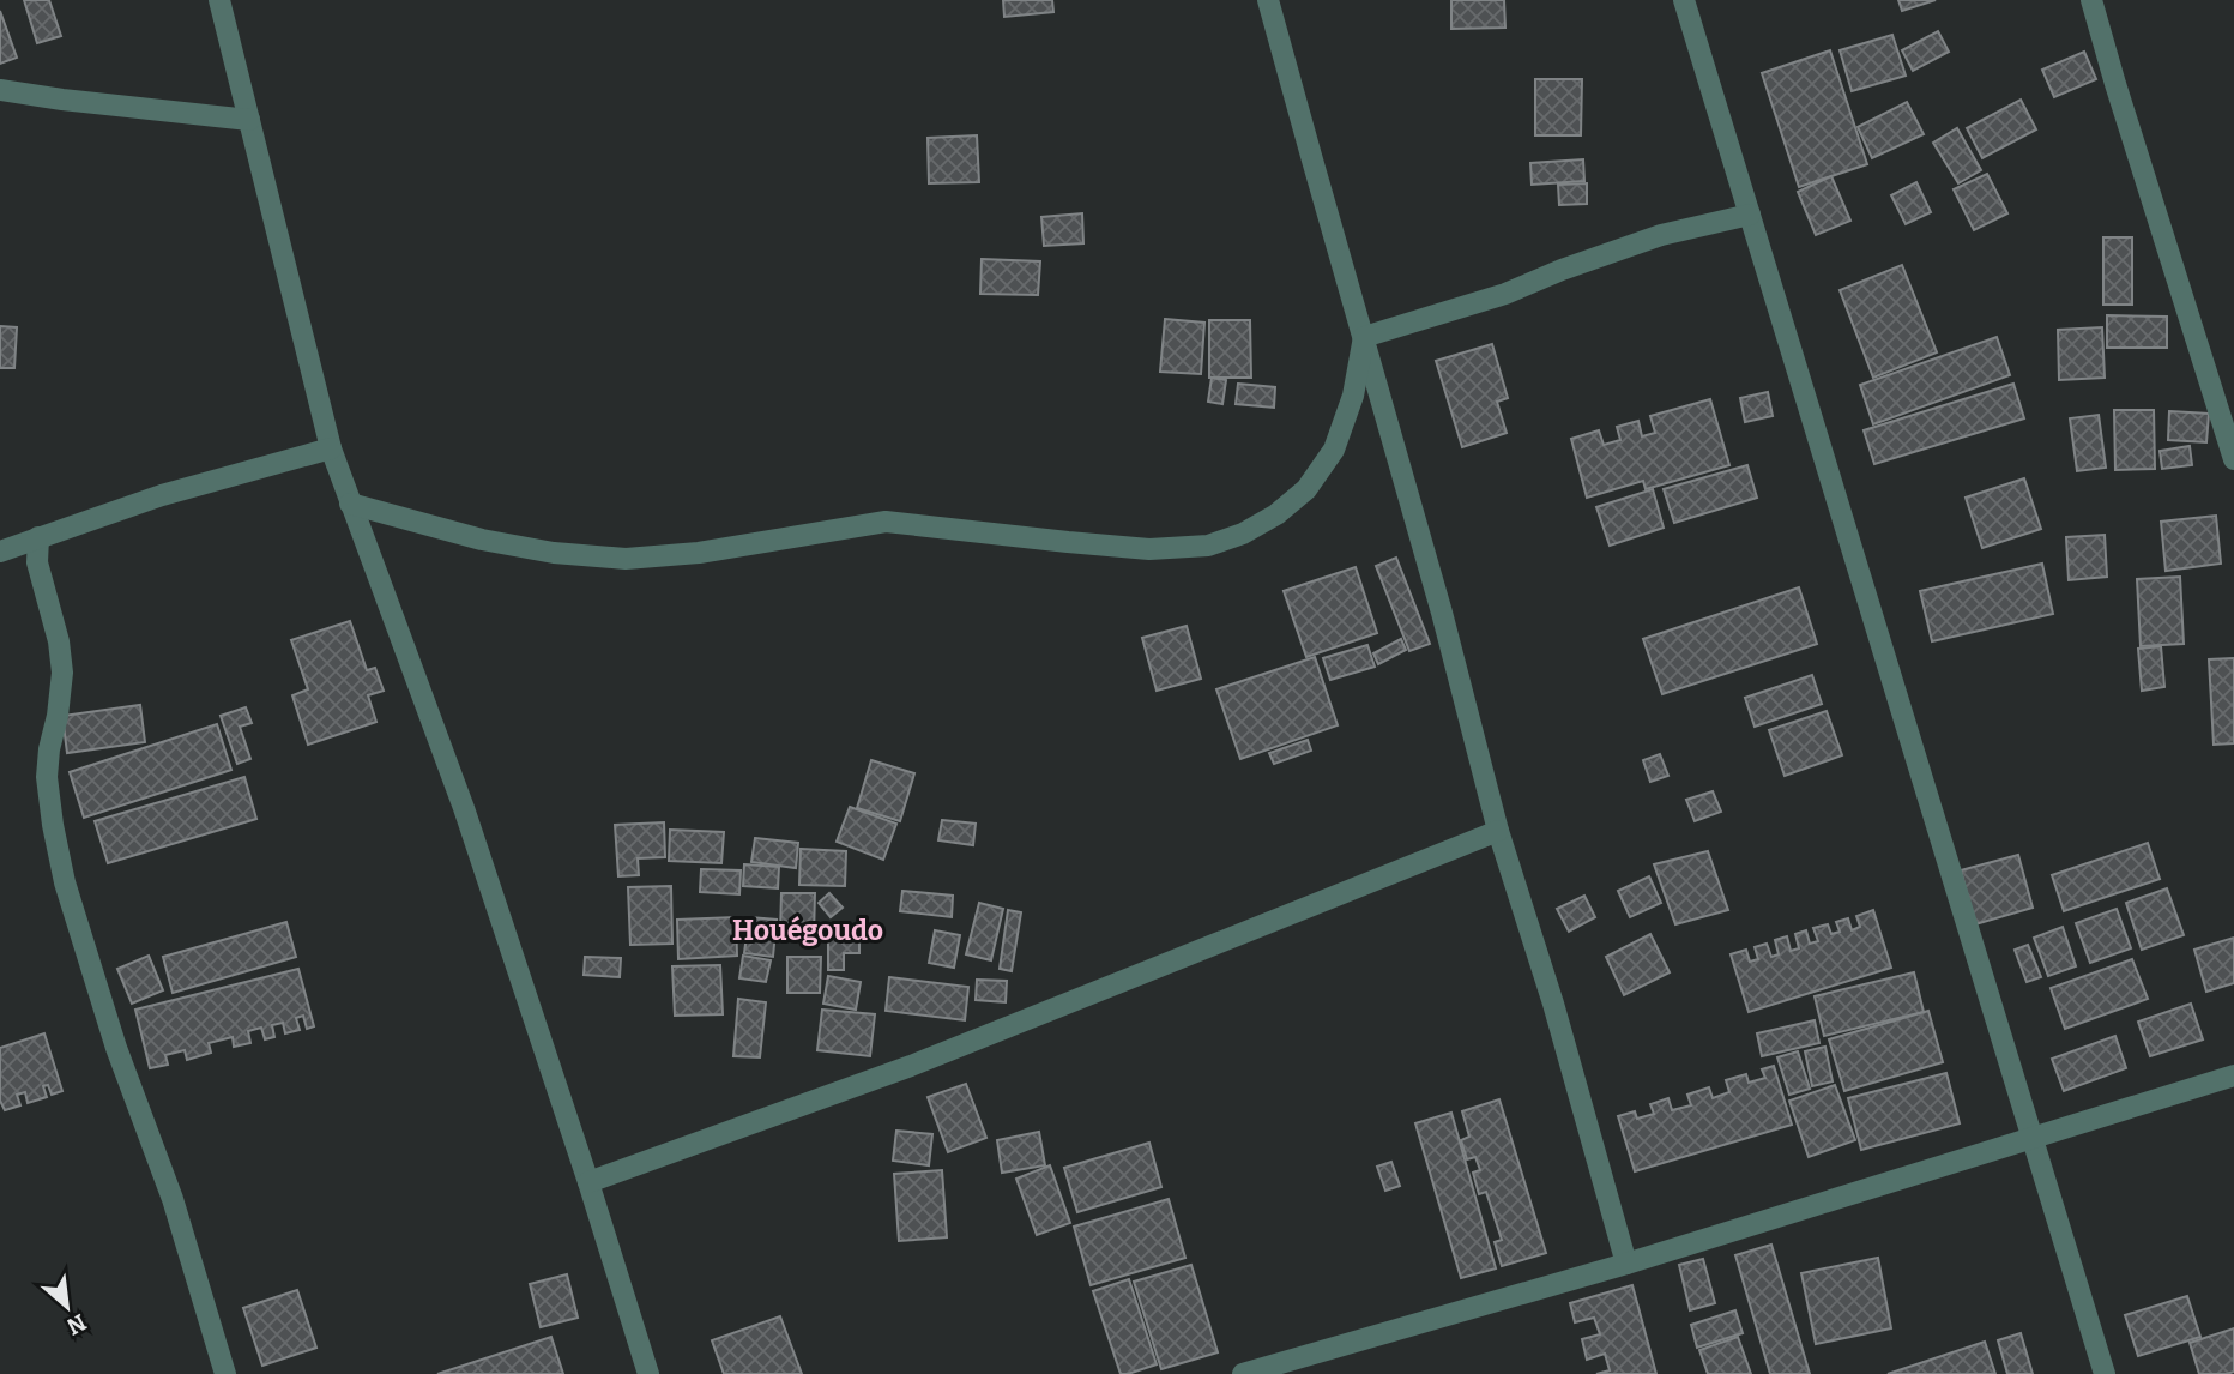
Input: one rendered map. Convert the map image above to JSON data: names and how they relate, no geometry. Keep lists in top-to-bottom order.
{
  "districts": ["Houégoudo"],
  "north": "bottom right"
}
